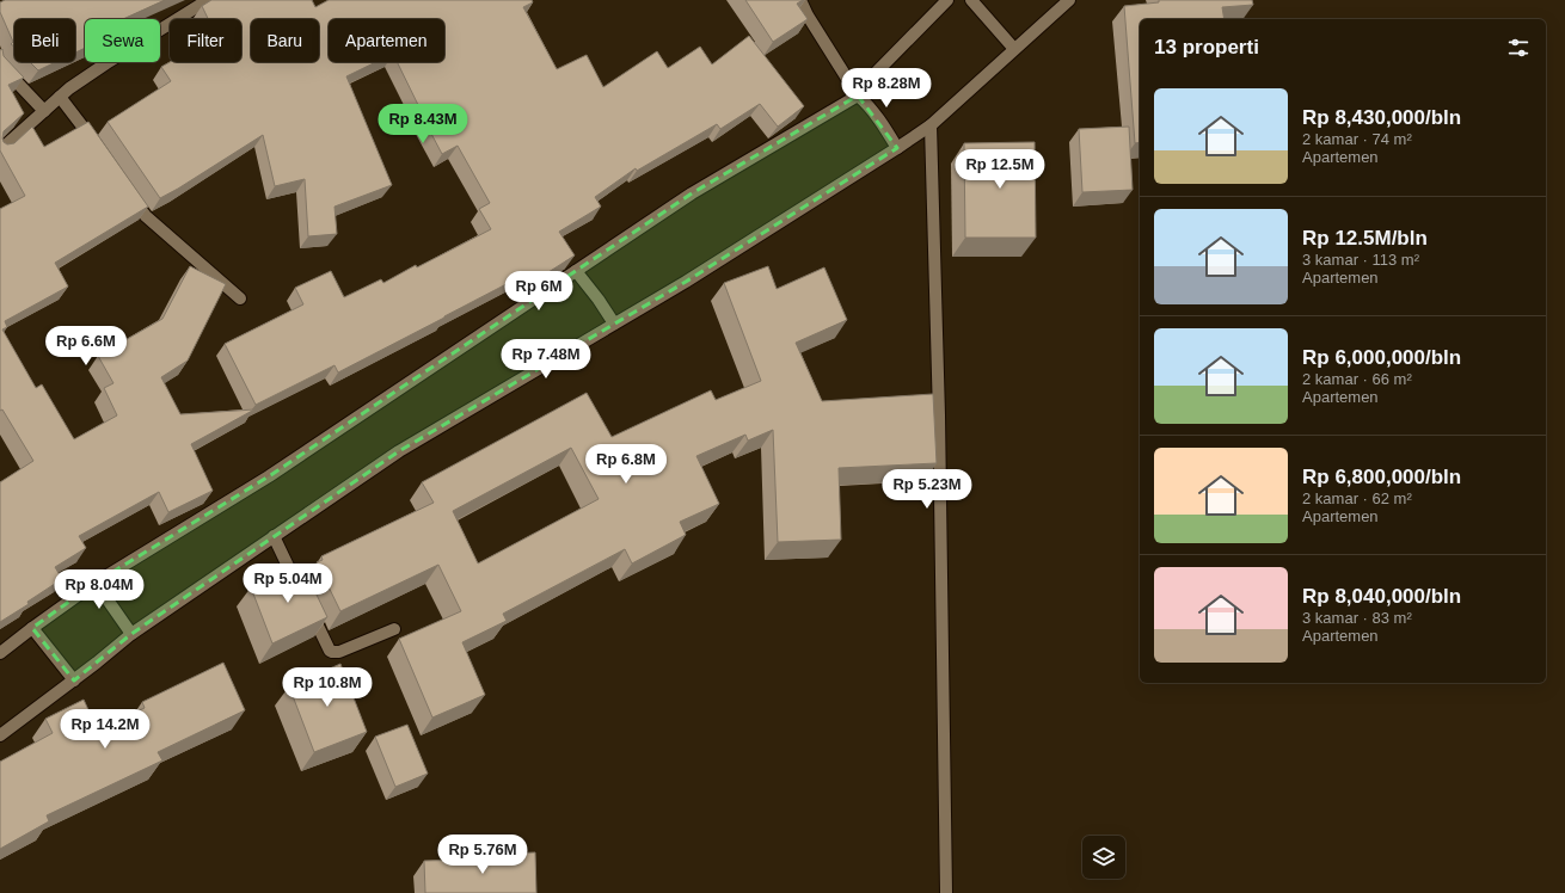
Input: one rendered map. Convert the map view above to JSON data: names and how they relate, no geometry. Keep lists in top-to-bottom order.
{
  "page": {
    "chip": [
      "Beli",
      "Sewa",
      "Filter",
      "Baru",
      "Apartemen"
    ],
    "heading": "13 properti",
    "price": [
      "Rp 8.28M",
      "Rp 8.43M",
      "Rp 12.5M",
      "Rp 6M",
      "Rp 6.6M",
      "Rp 7.48M",
      "Rp 6.8M",
      "Rp 5.23M",
      "Rp 5.04M",
      "Rp 8.04M",
      "Rp 10.8M",
      "Rp 14.2M",
      "Rp 5.76M"
    ],
    "list": [
      {
        "name": "Rp 8,430,000/bln",
        "note": "2 kamar · 74 m² · Apartemen"
      },
      {
        "name": "Rp 12.5M/bln",
        "note": "3 kamar · 113 m² · Apartemen"
      },
      {
        "name": "Rp 6,000,000/bln",
        "note": "2 kamar · 66 m² · Apartemen"
      },
      {
        "name": "Rp 6,800,000/bln",
        "note": "2 kamar · 62 m² · Apartemen"
      },
      {
        "name": "Rp 8,040,000/bln",
        "note": "3 kamar · 83 m² · Apartemen"
      }
    ]
  }
}
